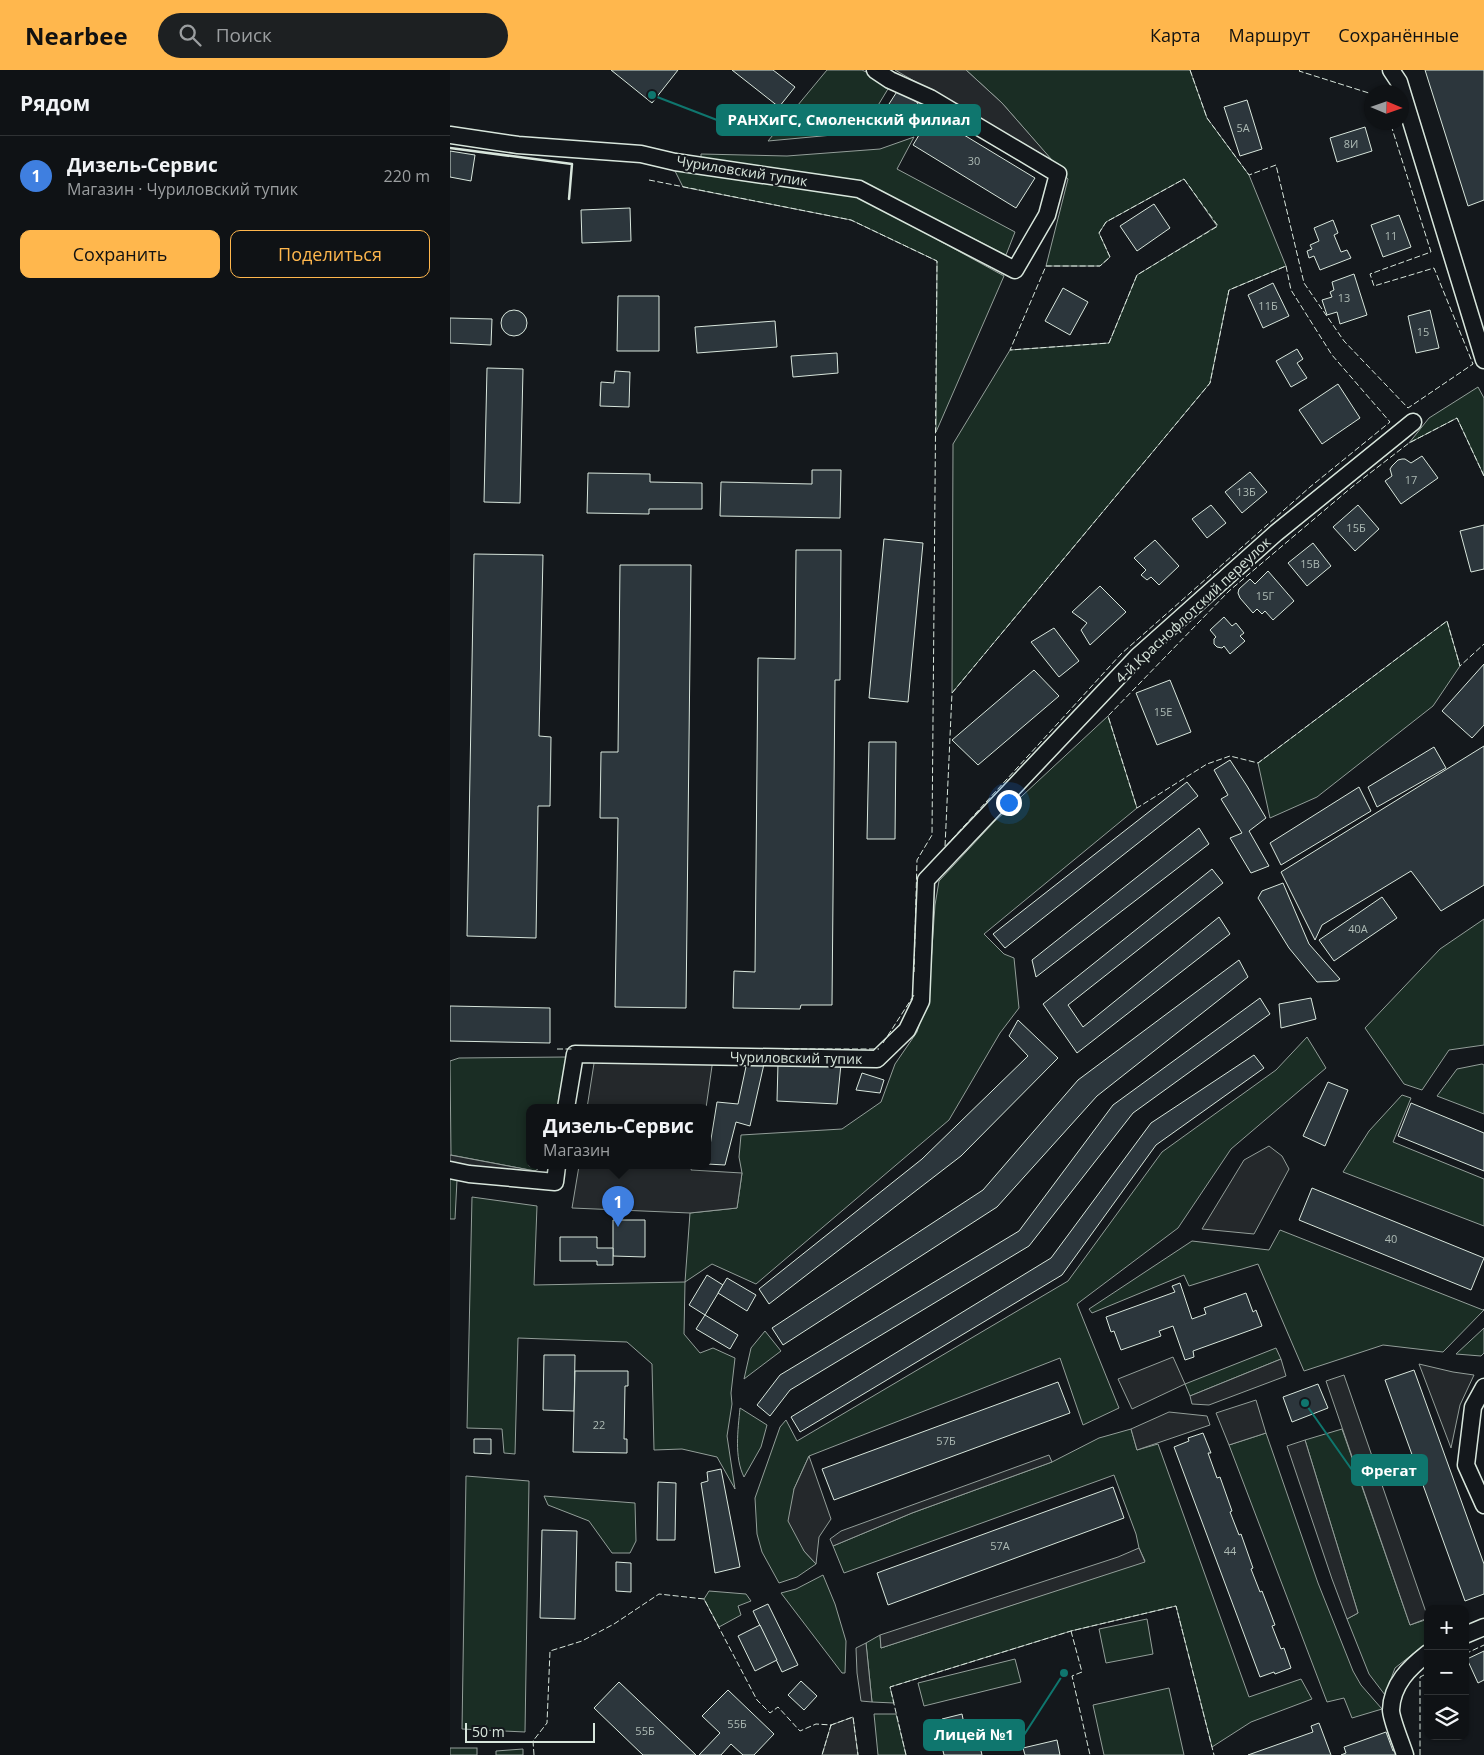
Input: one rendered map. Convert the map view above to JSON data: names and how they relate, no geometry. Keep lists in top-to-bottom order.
{
  "streets": {
    "street": ["Чуриловский тупик", "4-й Краснофлотский переулок"]
  },
  "crossings": [
    ["Чуриловский тупик", "4-й Краснофлотский переулок"]
  ],
  "places": ["РАНХиГС, Смоленский филиал", "Фрегат", "Лицей №1"],
  "house_numbers": [
    "5А",
    "8И",
    "30",
    "11",
    "13",
    "11Б",
    "15",
    "17",
    "13Б",
    "15Б",
    "15В",
    "15Г",
    "15Е",
    "40А",
    "40",
    "22",
    "57Б",
    "57А",
    "44",
    "55Б",
    "55Б"
  ],
  "scale_bar": "50 m",
  "north": "right",
  "page": {
    "header": "Nearbee",
    "search": "Поиск",
    "nav": ["Карта", "Маршрут", "Сохранённые"],
    "heading": "Рядом",
    "list": [
      {
        "mark": "1",
        "name": "Дизель-Сервис",
        "note": "Магазин · Чуриловский тупик",
        "value": "220 m"
      }
    ],
    "buttons": ["Сохранить", "Поделиться"],
    "popup": ["Дизель-Сервис", "Магазин"],
    "pins": "1",
    "map_buttons": ["+", "−"],
    "scale": "50 m"
  }
}
